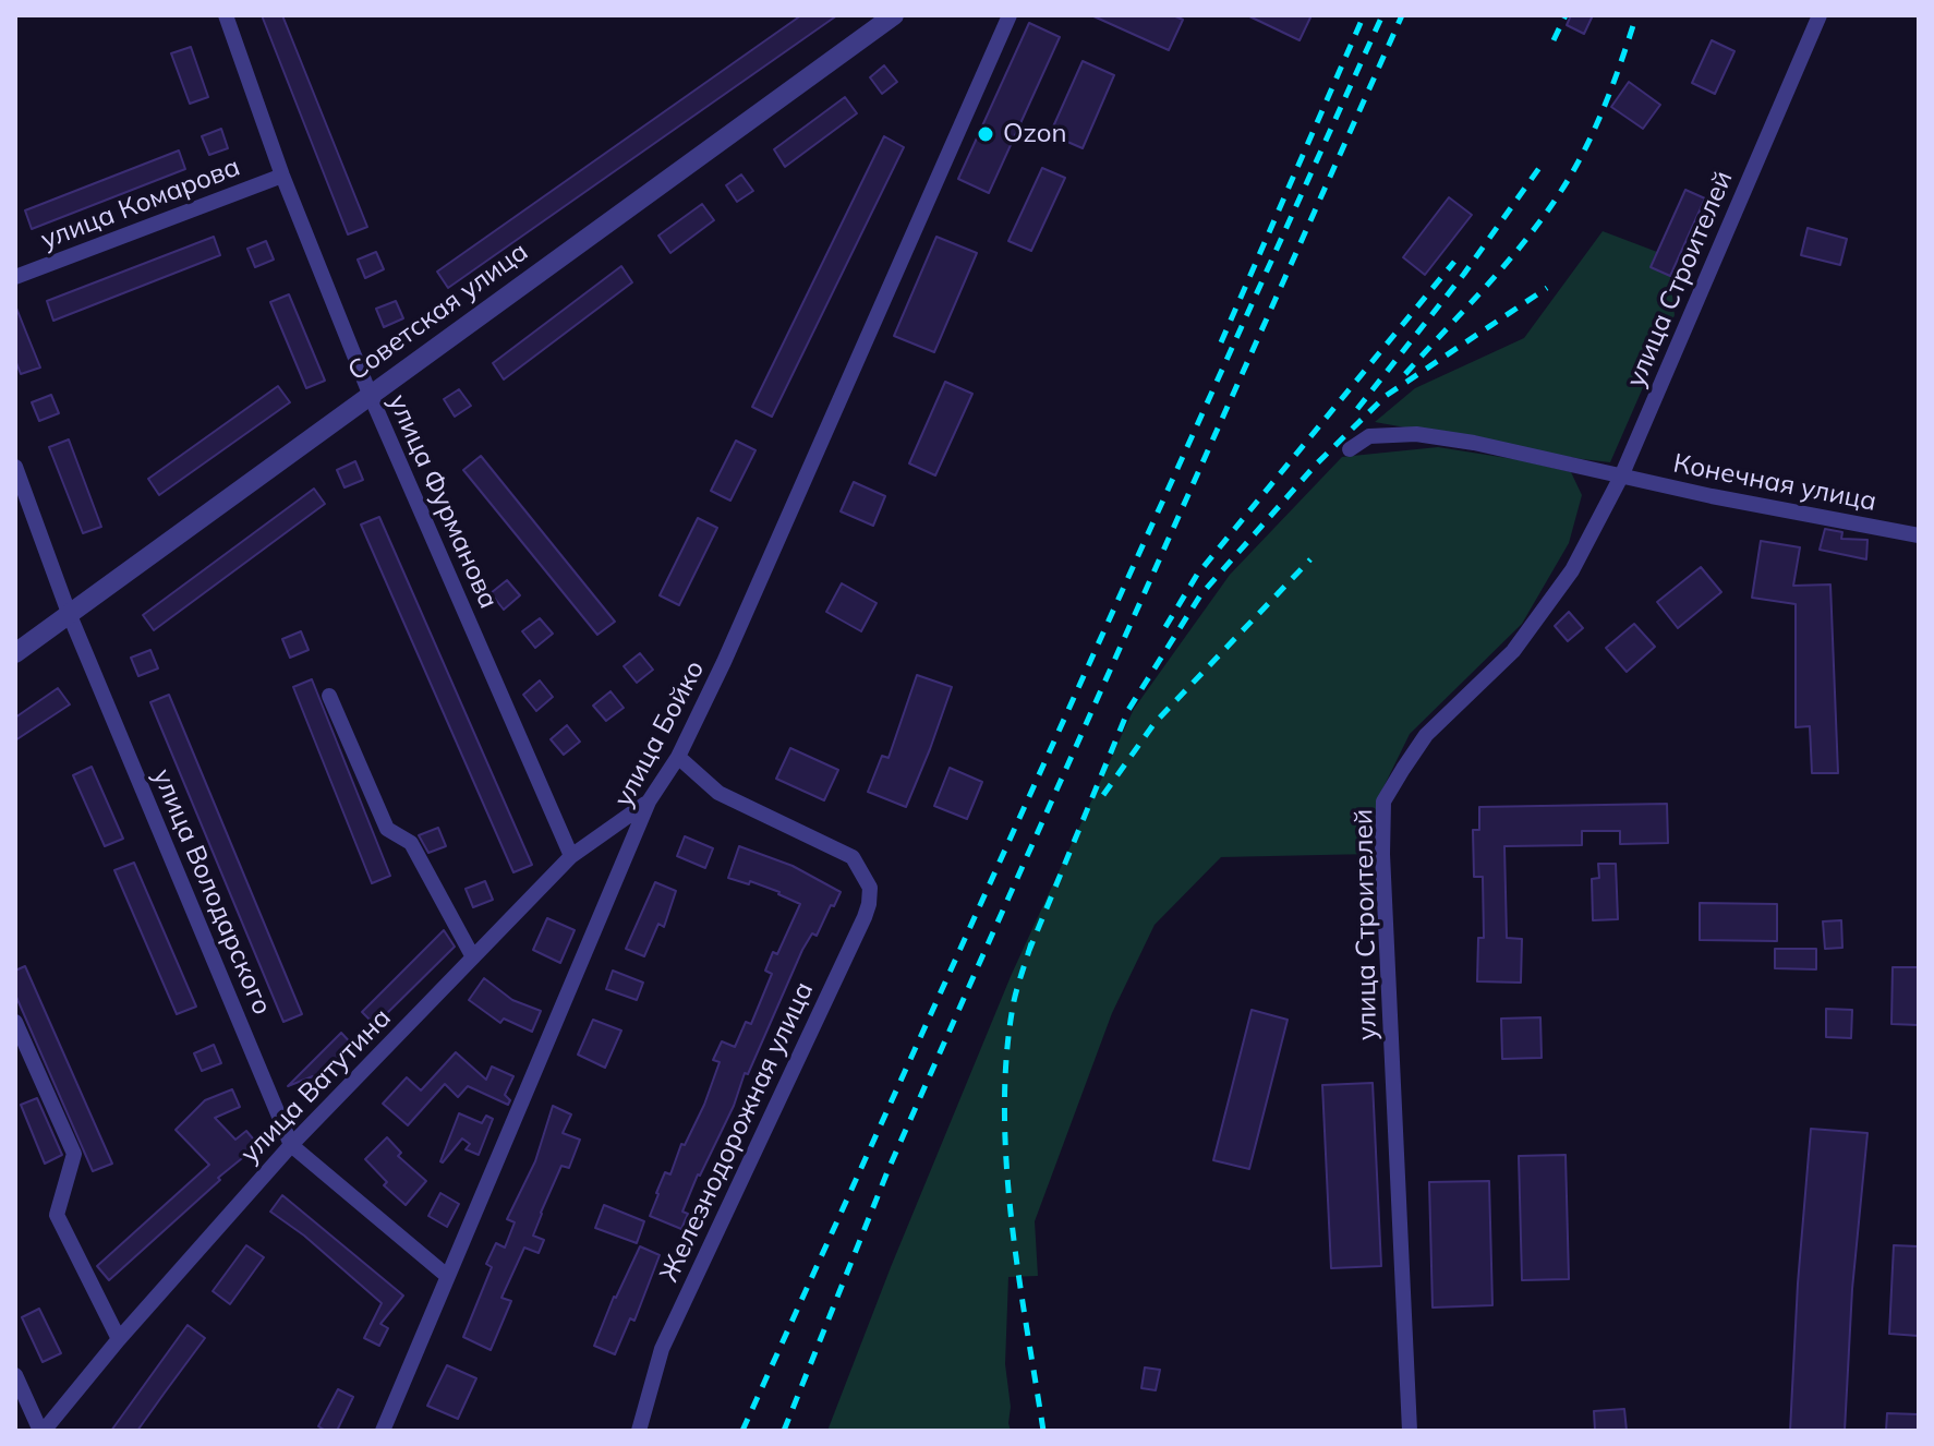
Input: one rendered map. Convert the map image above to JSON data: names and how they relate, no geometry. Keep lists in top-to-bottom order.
{
  "streets": {
    "street": [
      "улица Комарова",
      "улица Строителей",
      "Советская улица",
      "Конечная улица",
      "улица Фурманова",
      "улица Бойко",
      "улица Володарского",
      "улица Ватутина",
      "Железнодорожная улица"
    ]
  },
  "crossings": [
    ["улица Комарова", "улица Фурманова"],
    ["улица Строителей", "Конечная улица"],
    ["Советская улица", "улица Фурманова"],
    ["Советская улица", "улица Володарского"],
    ["улица Фурманова", "улица Ватутина"],
    ["улица Бойко", "улица Володарского"],
    ["улица Бойко", "улица Ватутина"],
    ["улица Бойко", "Железнодорожная улица"],
    ["улица Володарского", "улица Ватутина"]
  ],
  "places": ["Ozon"]
}
